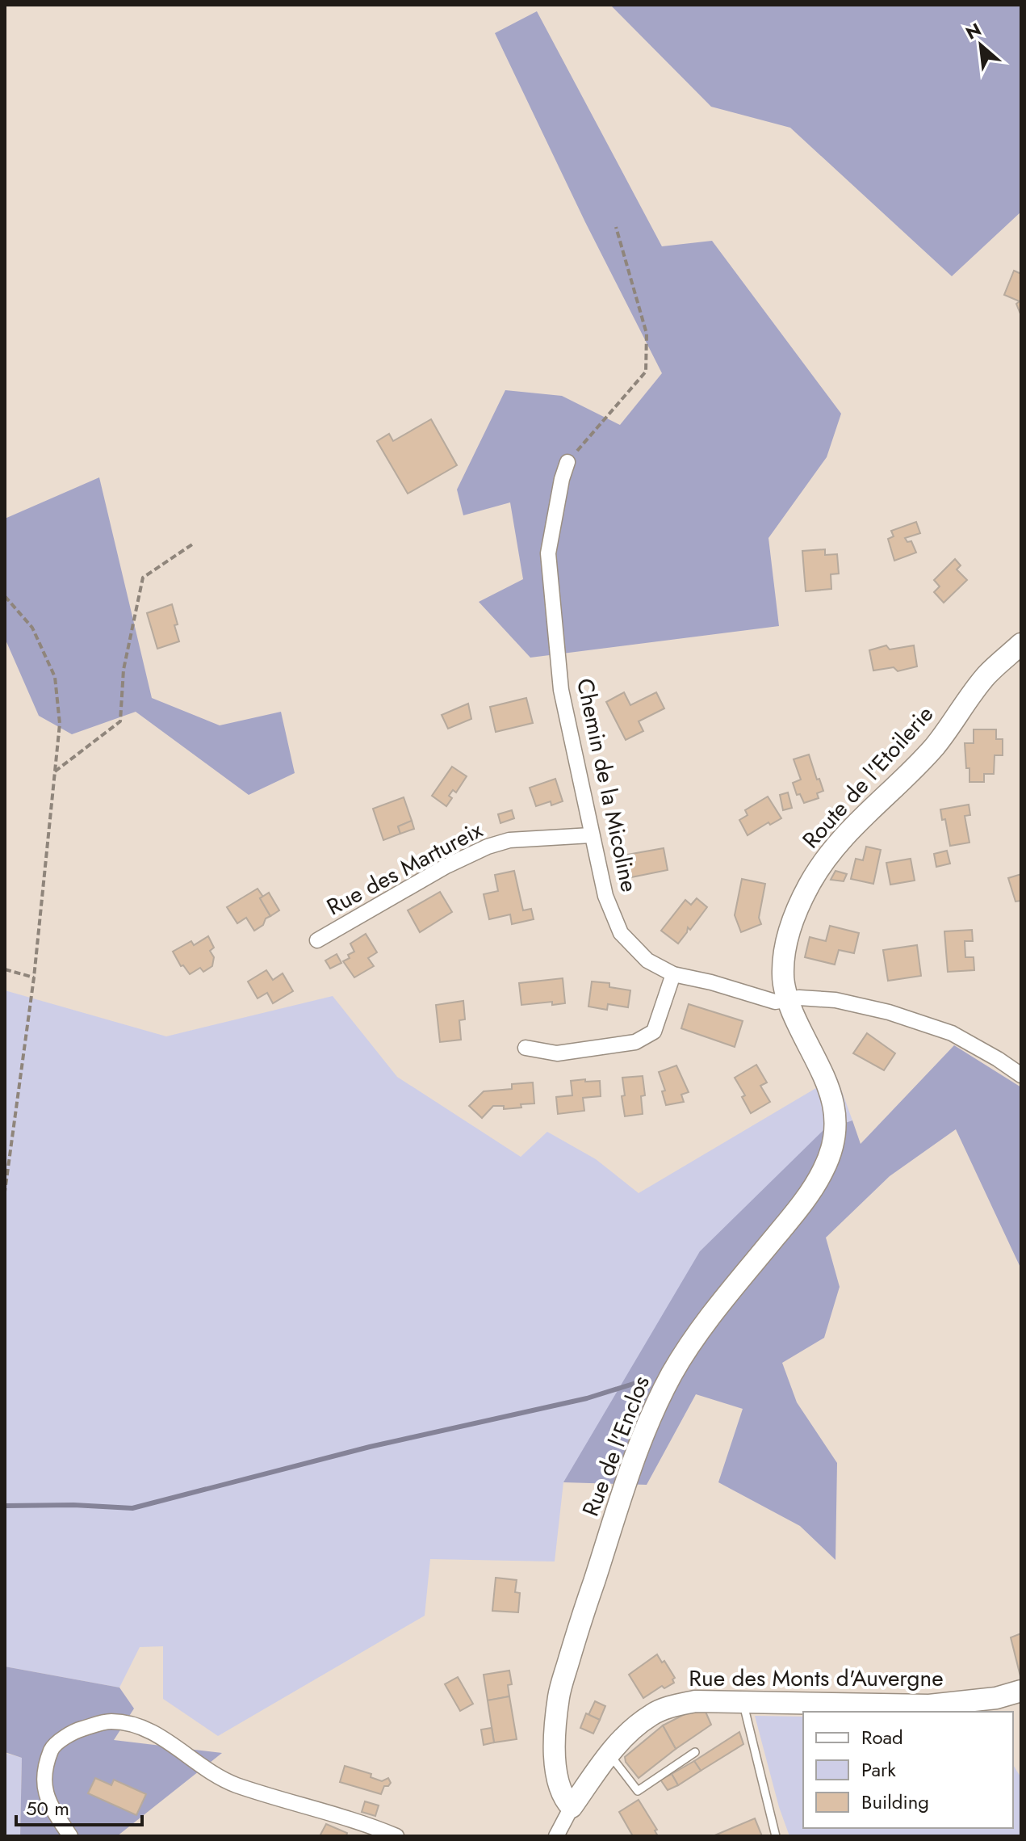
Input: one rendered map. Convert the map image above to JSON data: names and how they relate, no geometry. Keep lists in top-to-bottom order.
{
  "streets": {
    "street": [
      "Route de l'Etoilerie",
      "Chemin de la Micoline",
      "Rue des Martureix",
      "Rue de l'Enclos",
      "Rue des Monts d'Auvergne"
    ]
  },
  "crossings": [
    ["Route de l'Etoilerie", "Chemin de la Micoline"],
    ["Route de l'Etoilerie", "Rue de l'Enclos"],
    ["Chemin de la Micoline", "Rue des Martureix"],
    ["Chemin de la Micoline", "Rue de l'Enclos"],
    ["Rue de l'Enclos", "Rue des Monts d'Auvergne"]
  ],
  "legend": ["Road", "Park", "Building"],
  "scale_bar": "50 m",
  "north": "top left"
}
